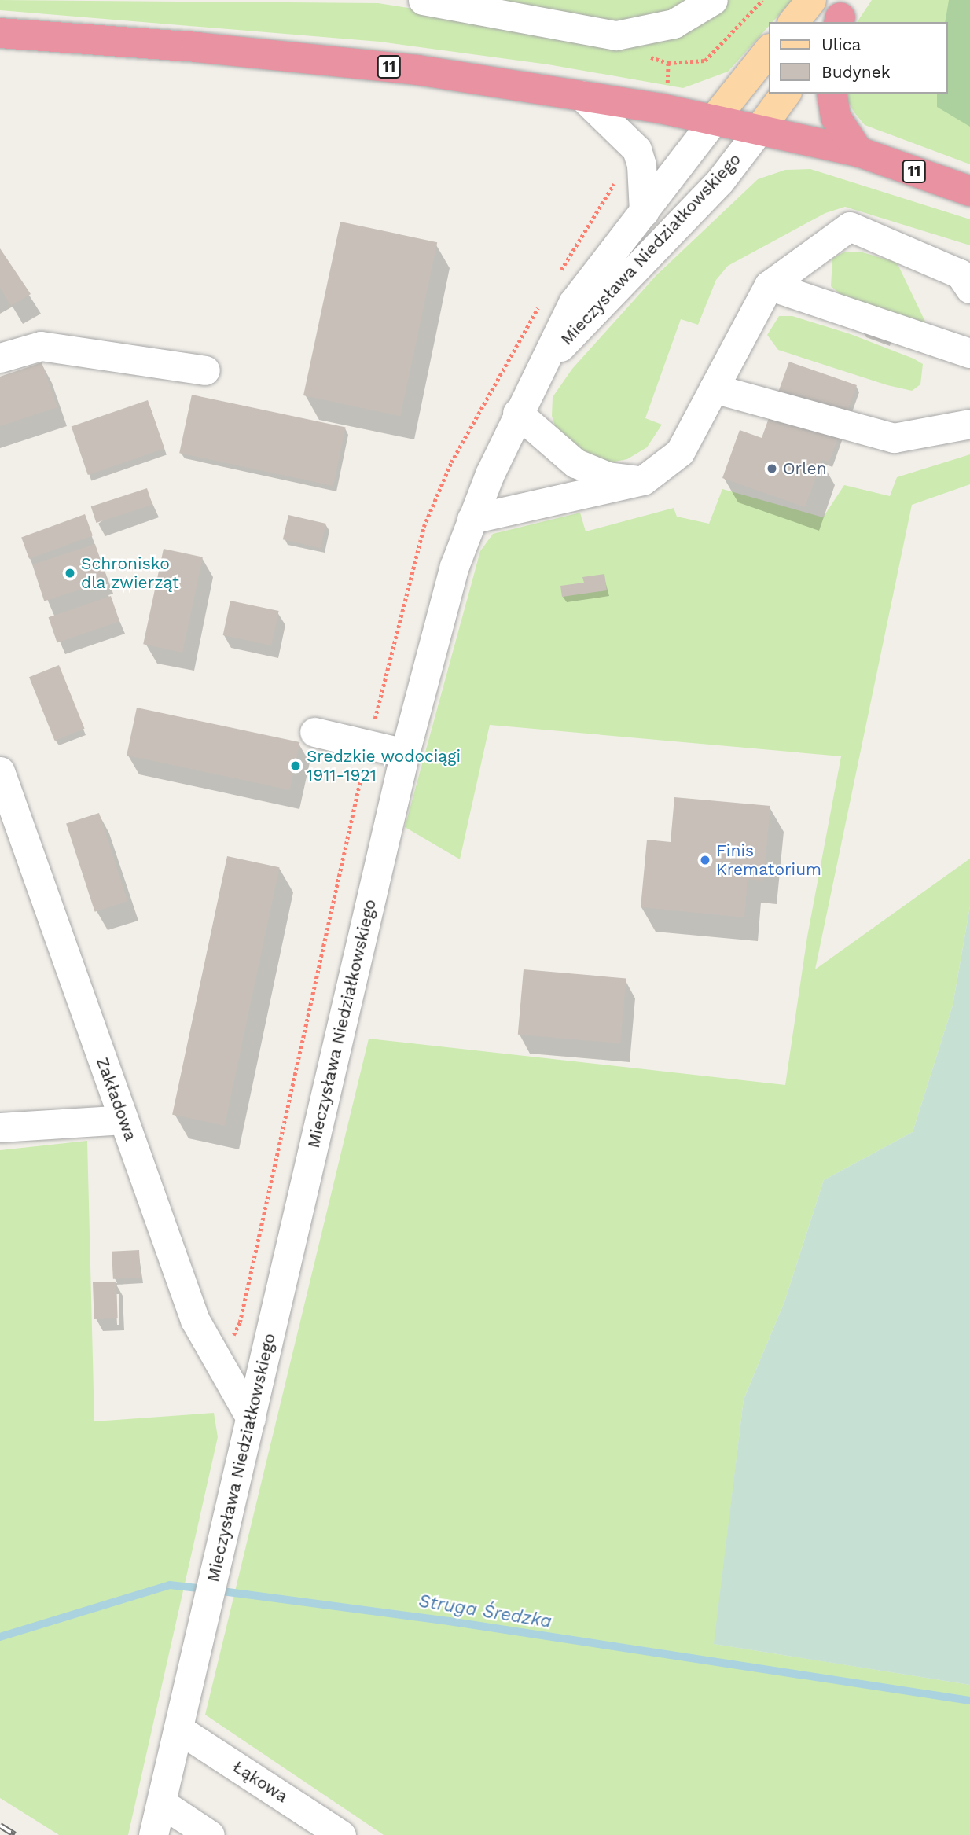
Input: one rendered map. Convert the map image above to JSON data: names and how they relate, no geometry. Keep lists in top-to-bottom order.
{
  "streets": {
    "highway": ["11"],
    "street": ["Mieczysława Niedziałkowskiego", "Zakładowa", "Łąkowa"]
  },
  "crossings": [
    ["11", "Mieczysława Niedziałkowskiego"],
    ["Mieczysława Niedziałkowskiego", "Zakładowa"],
    ["Mieczysława Niedziałkowskiego", "Łąkowa"]
  ],
  "water": ["Struga Średzka"],
  "places": [
    "Orlen",
    "Schronisko dla zwierząt",
    "Sredzkie wodociągi 1911-1921",
    "Finis Krematorium"
  ],
  "legend": ["Ulica", "Budynek"]
}
